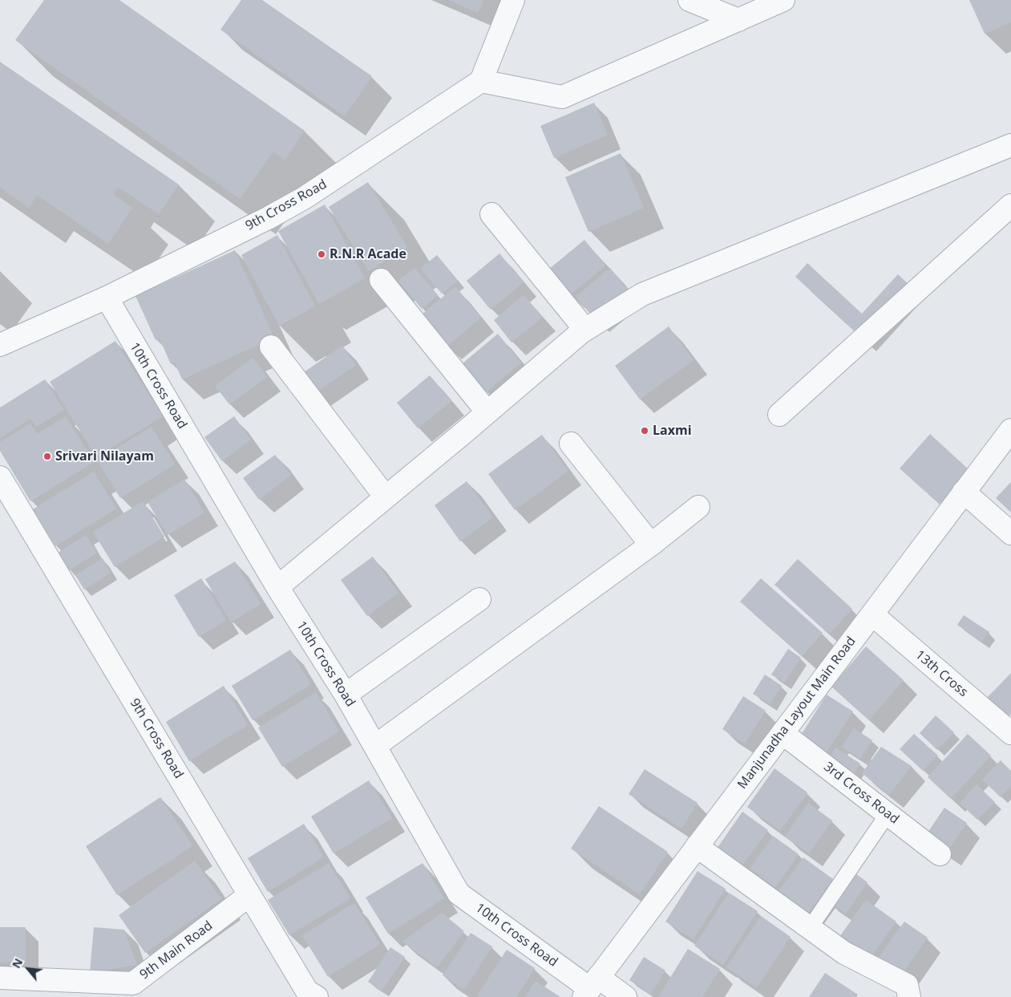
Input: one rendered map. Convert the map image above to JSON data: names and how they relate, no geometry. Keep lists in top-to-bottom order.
{
  "streets": {
    "street": [
      "9th Cross Road",
      "10th Cross Road",
      "13th Cross",
      "Manjunadha Layout Main Road",
      "3rd Cross Road",
      "9th Main Road"
    ]
  },
  "crossings": [
    ["9th Cross Road", "10th Cross Road"],
    ["9th Cross Road", "9th Main Road"],
    ["10th Cross Road", "Manjunadha Layout Main Road"],
    ["13th Cross", "Manjunadha Layout Main Road"],
    ["Manjunadha Layout Main Road", "3rd Cross Road"]
  ],
  "places": ["R.N.R Acade", "Laxmi", "Srivari Nilayam"],
  "north": "top left"
}
